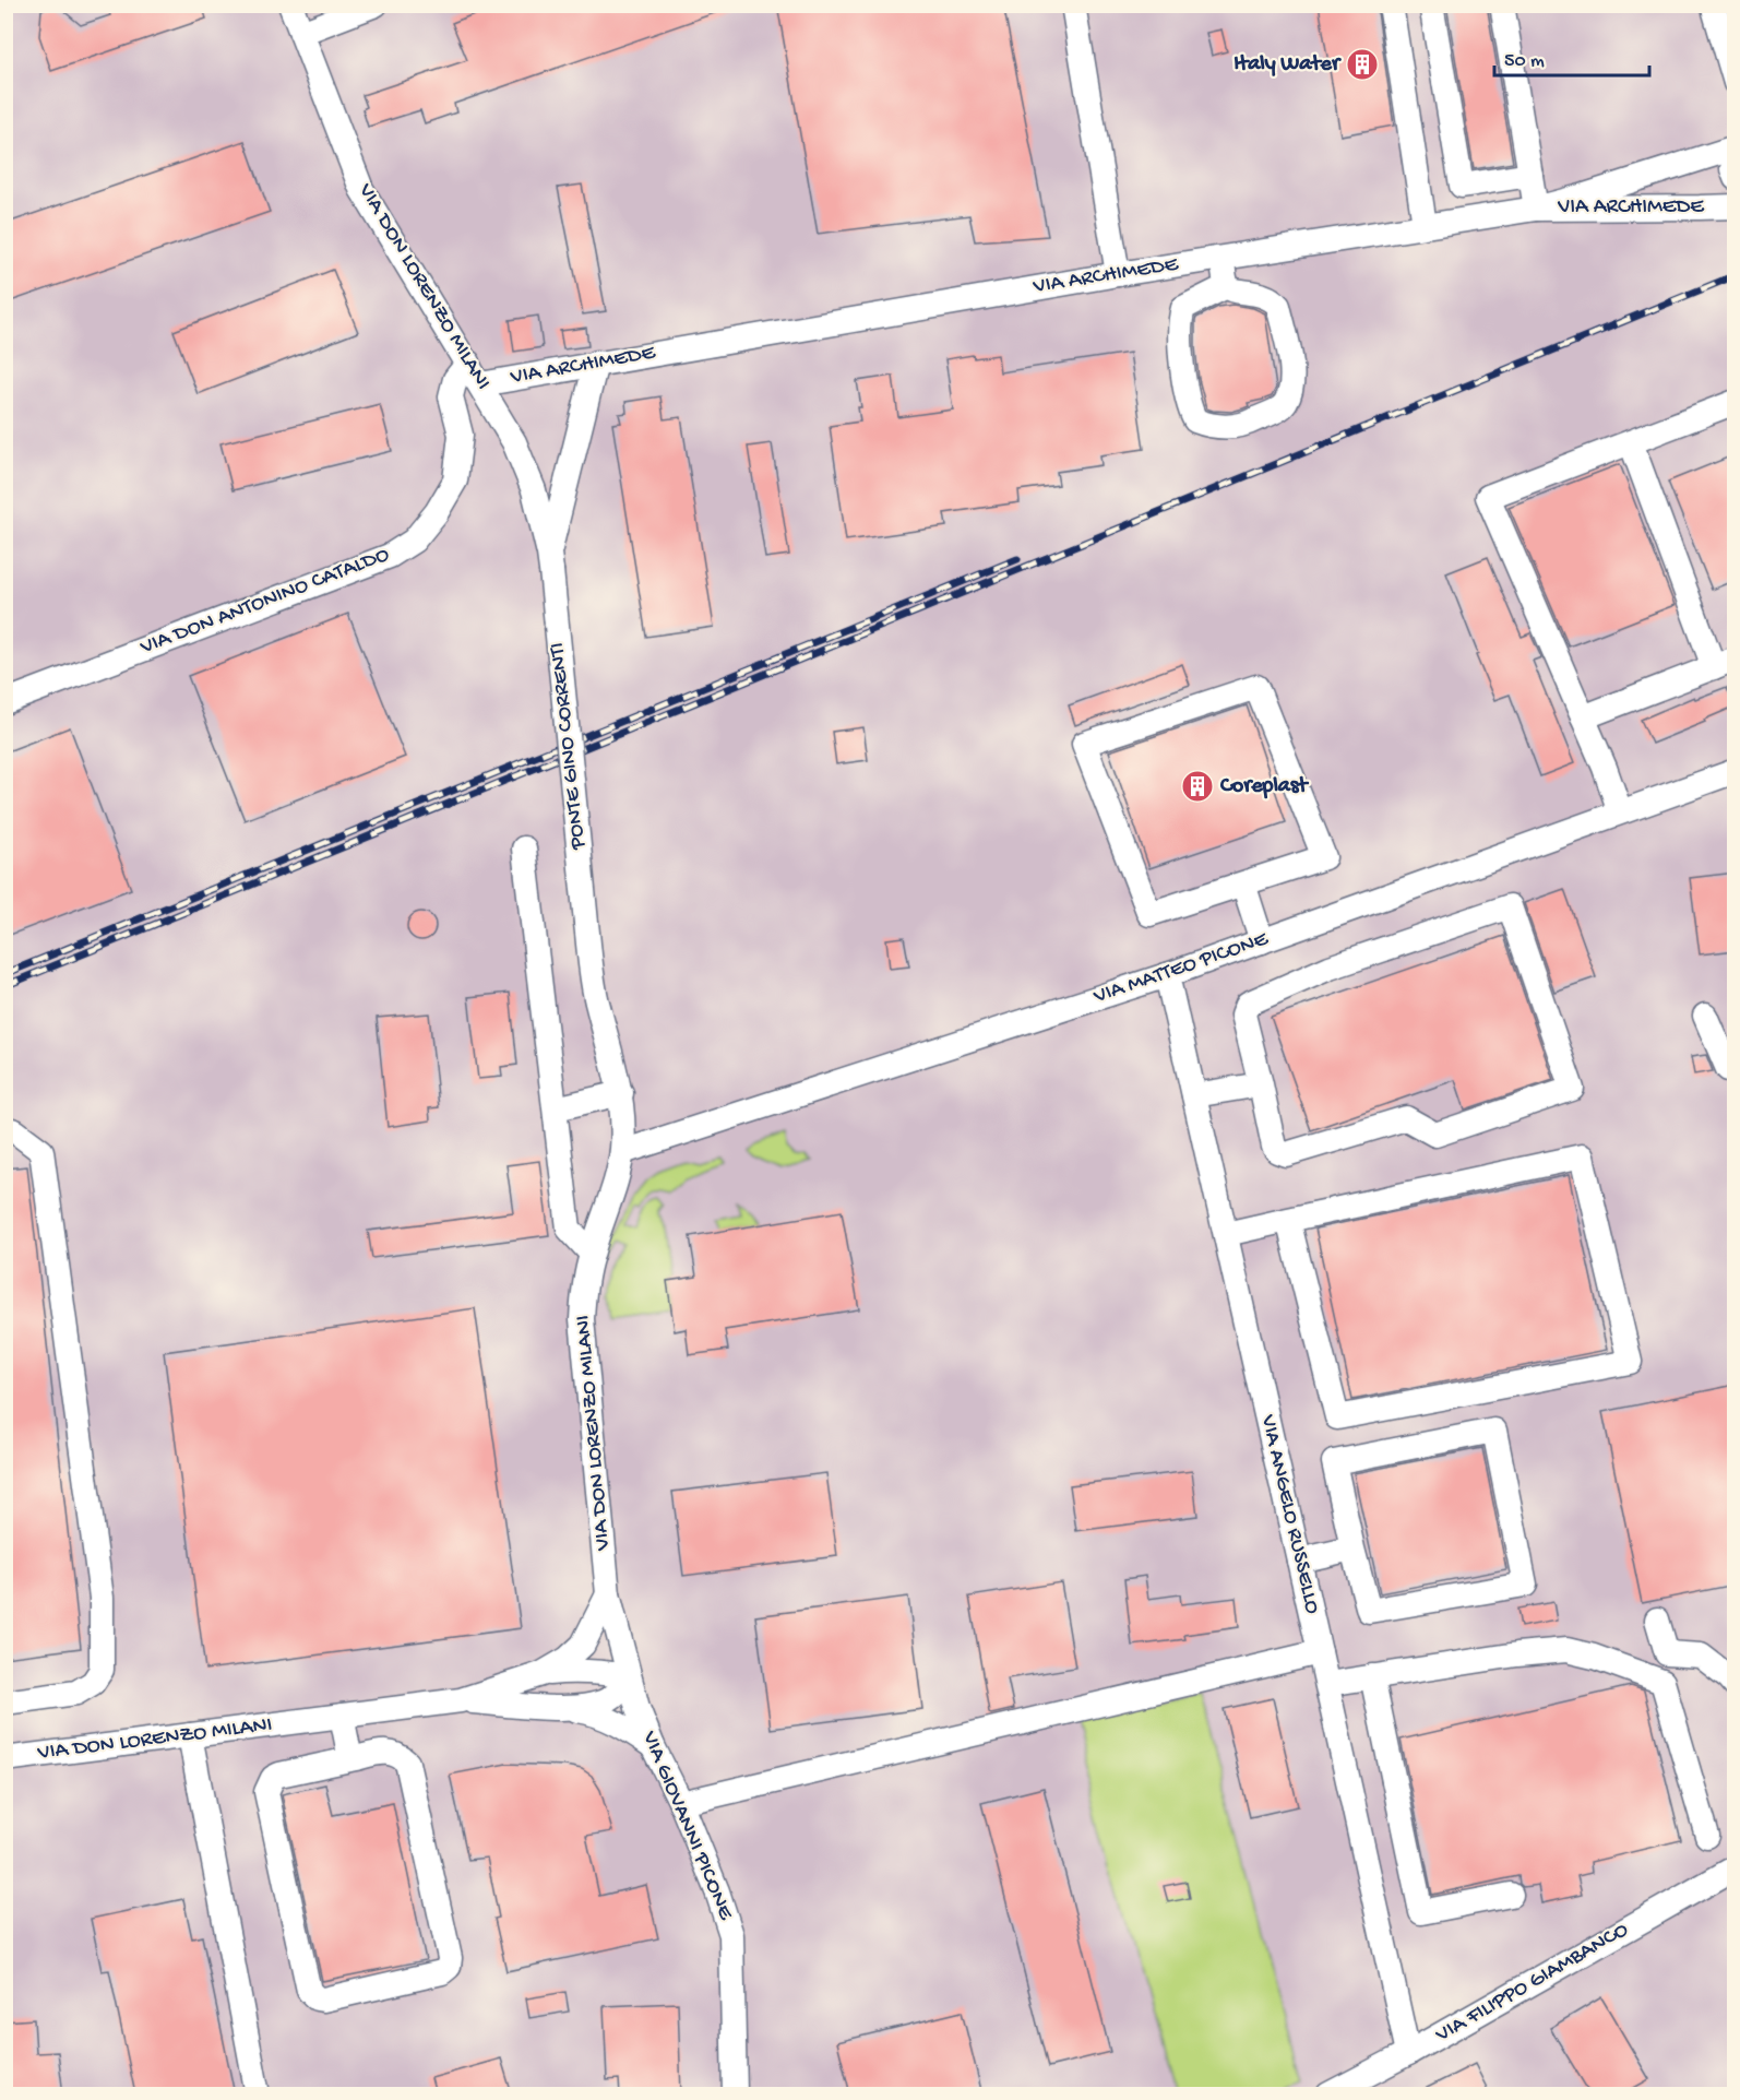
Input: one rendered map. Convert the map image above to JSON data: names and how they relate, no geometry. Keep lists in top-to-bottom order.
{
  "streets": {
    "street": [
      "VIA ARCHIMEDE",
      "VIA DON LORENZO MILANI",
      "VIA DON ANTONINO CATALDO",
      "PONTE GINO CORRENTI",
      "VIA MATTEO PICONE",
      "VIA ANGELO RUSSELLO",
      "VIA GIOVANNI PICONE",
      "VIA FILIPPO GIAMBANCO"
    ]
  },
  "crossings": [
    ["VIA ARCHIMEDE", "VIA DON LORENZO MILANI"],
    ["VIA DON LORENZO MILANI", "VIA DON ANTONINO CATALDO"],
    ["VIA DON LORENZO MILANI", "PONTE GINO CORRENTI"],
    ["VIA DON LORENZO MILANI", "VIA MATTEO PICONE"],
    ["VIA DON LORENZO MILANI", "VIA GIOVANNI PICONE"],
    ["VIA MATTEO PICONE", "VIA ANGELO RUSSELLO"],
    ["VIA ANGELO RUSSELLO", "VIA FILIPPO GIAMBANCO"]
  ],
  "places": {
    "building": ["Italy Water", "Coreplast"]
  },
  "scale_bar": "50 m"
}
